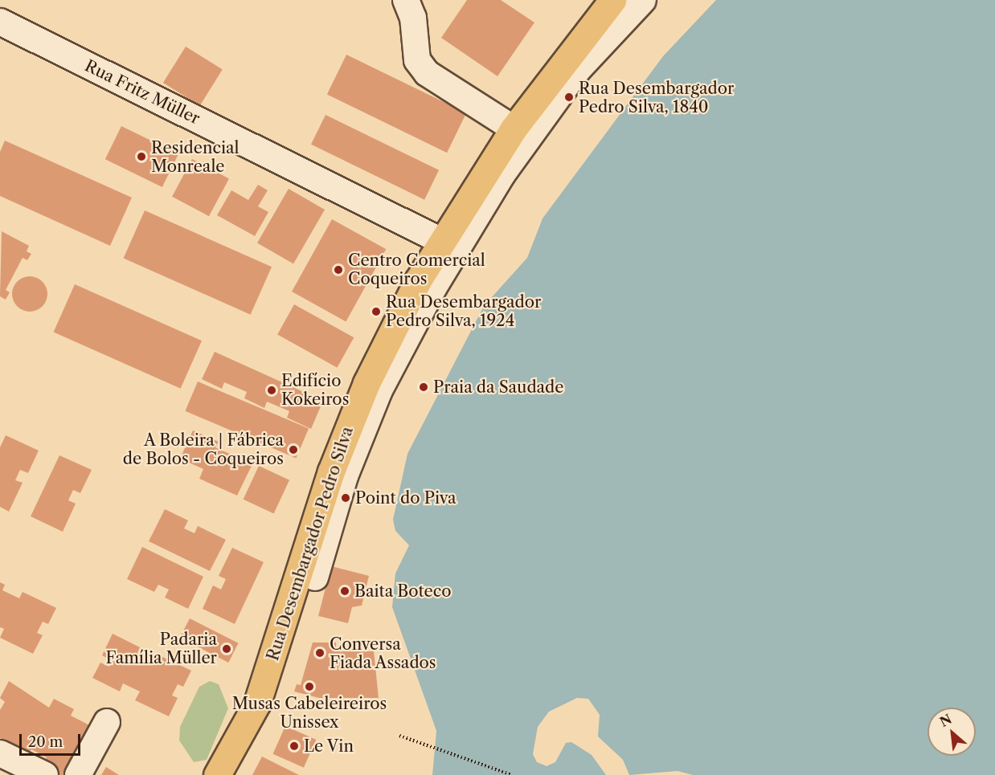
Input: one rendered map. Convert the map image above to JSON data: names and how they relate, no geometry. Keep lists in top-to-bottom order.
{
  "streets": {
    "main road": ["Rua Desembargador Pedro Silva"],
    "street": ["Rua Fritz Müller"]
  },
  "crossings": [
    ["Rua Fritz Müller", "Rua Desembargador Pedro Silva"]
  ],
  "places": [
    "Rua Desembargador Pedro Silva, 1840",
    "Residencial Monreale",
    "Centro Comercial Coqueiros",
    "Rua Desembargador Pedro Silva, 1924",
    "Praia da Saudade",
    "Edifício Kokeiros",
    "A Boleira | Fábrica de Bolos - Coqueiros",
    "Point do Piva",
    "Baita Boteco",
    "Padaria Família Müller",
    "Conversa Fiada Assados",
    "Musas Cabeleireiros Unissex",
    "Le Vin"
  ],
  "scale_bar": "20 m",
  "north": "top left"
}
